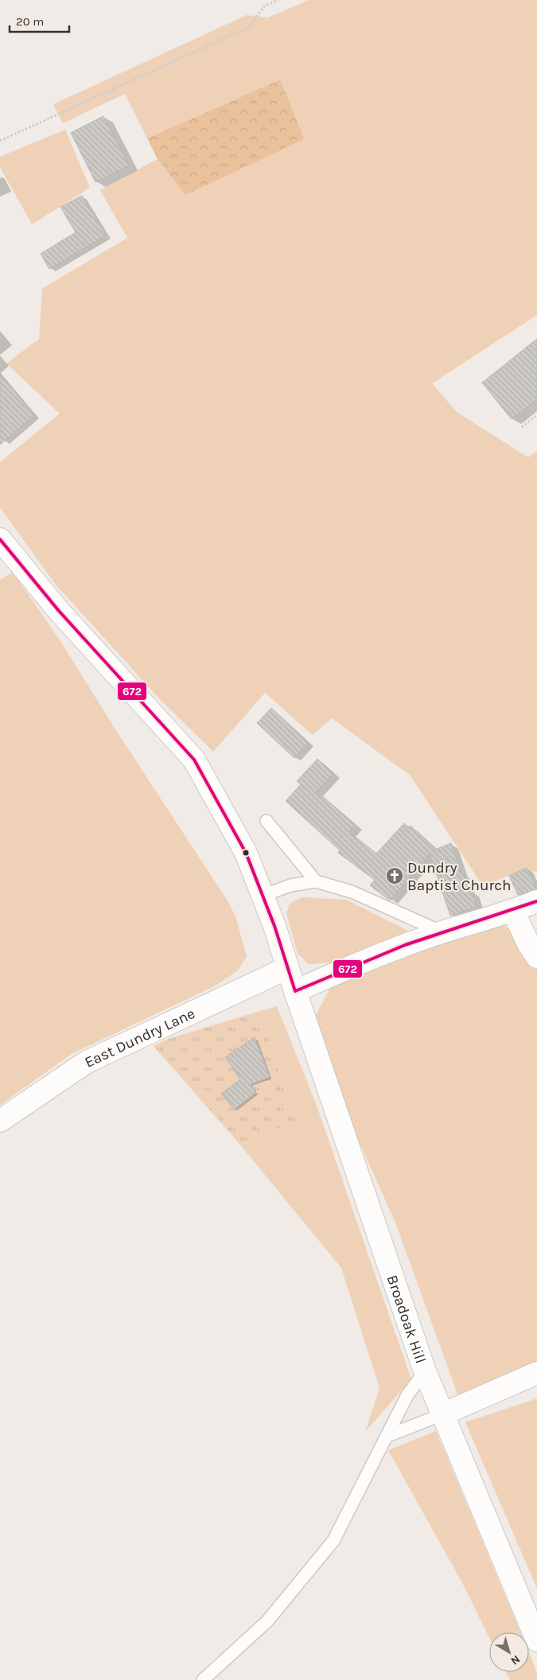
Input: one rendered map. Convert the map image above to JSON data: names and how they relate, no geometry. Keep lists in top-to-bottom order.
{
  "streets": {
    "street": ["East Dundry Lane", "Broadoak Hill"]
  },
  "crossings": [
    ["East Dundry Lane", "Broadoak Hill"]
  ],
  "places": {
    "church": ["Dundry Baptist Church"]
  },
  "lines": ["transit line 672"],
  "scale_bar": "20 m",
  "north": "bottom right"
}
